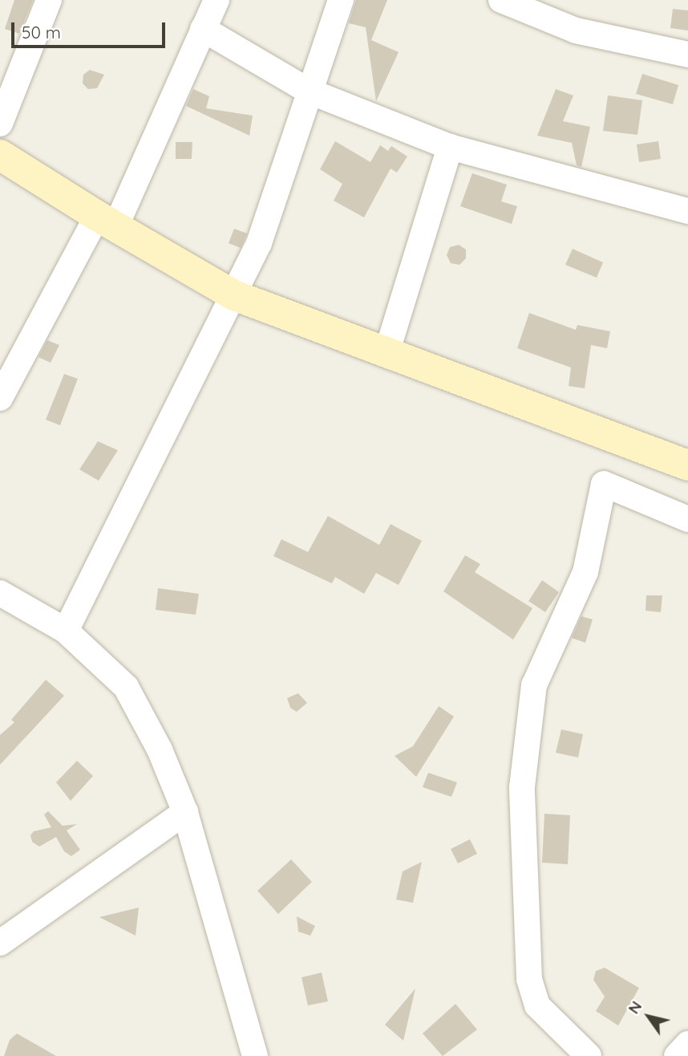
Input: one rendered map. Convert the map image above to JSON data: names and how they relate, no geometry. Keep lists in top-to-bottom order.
{
  "scale_bar": "50 m",
  "north": "top left"
}
